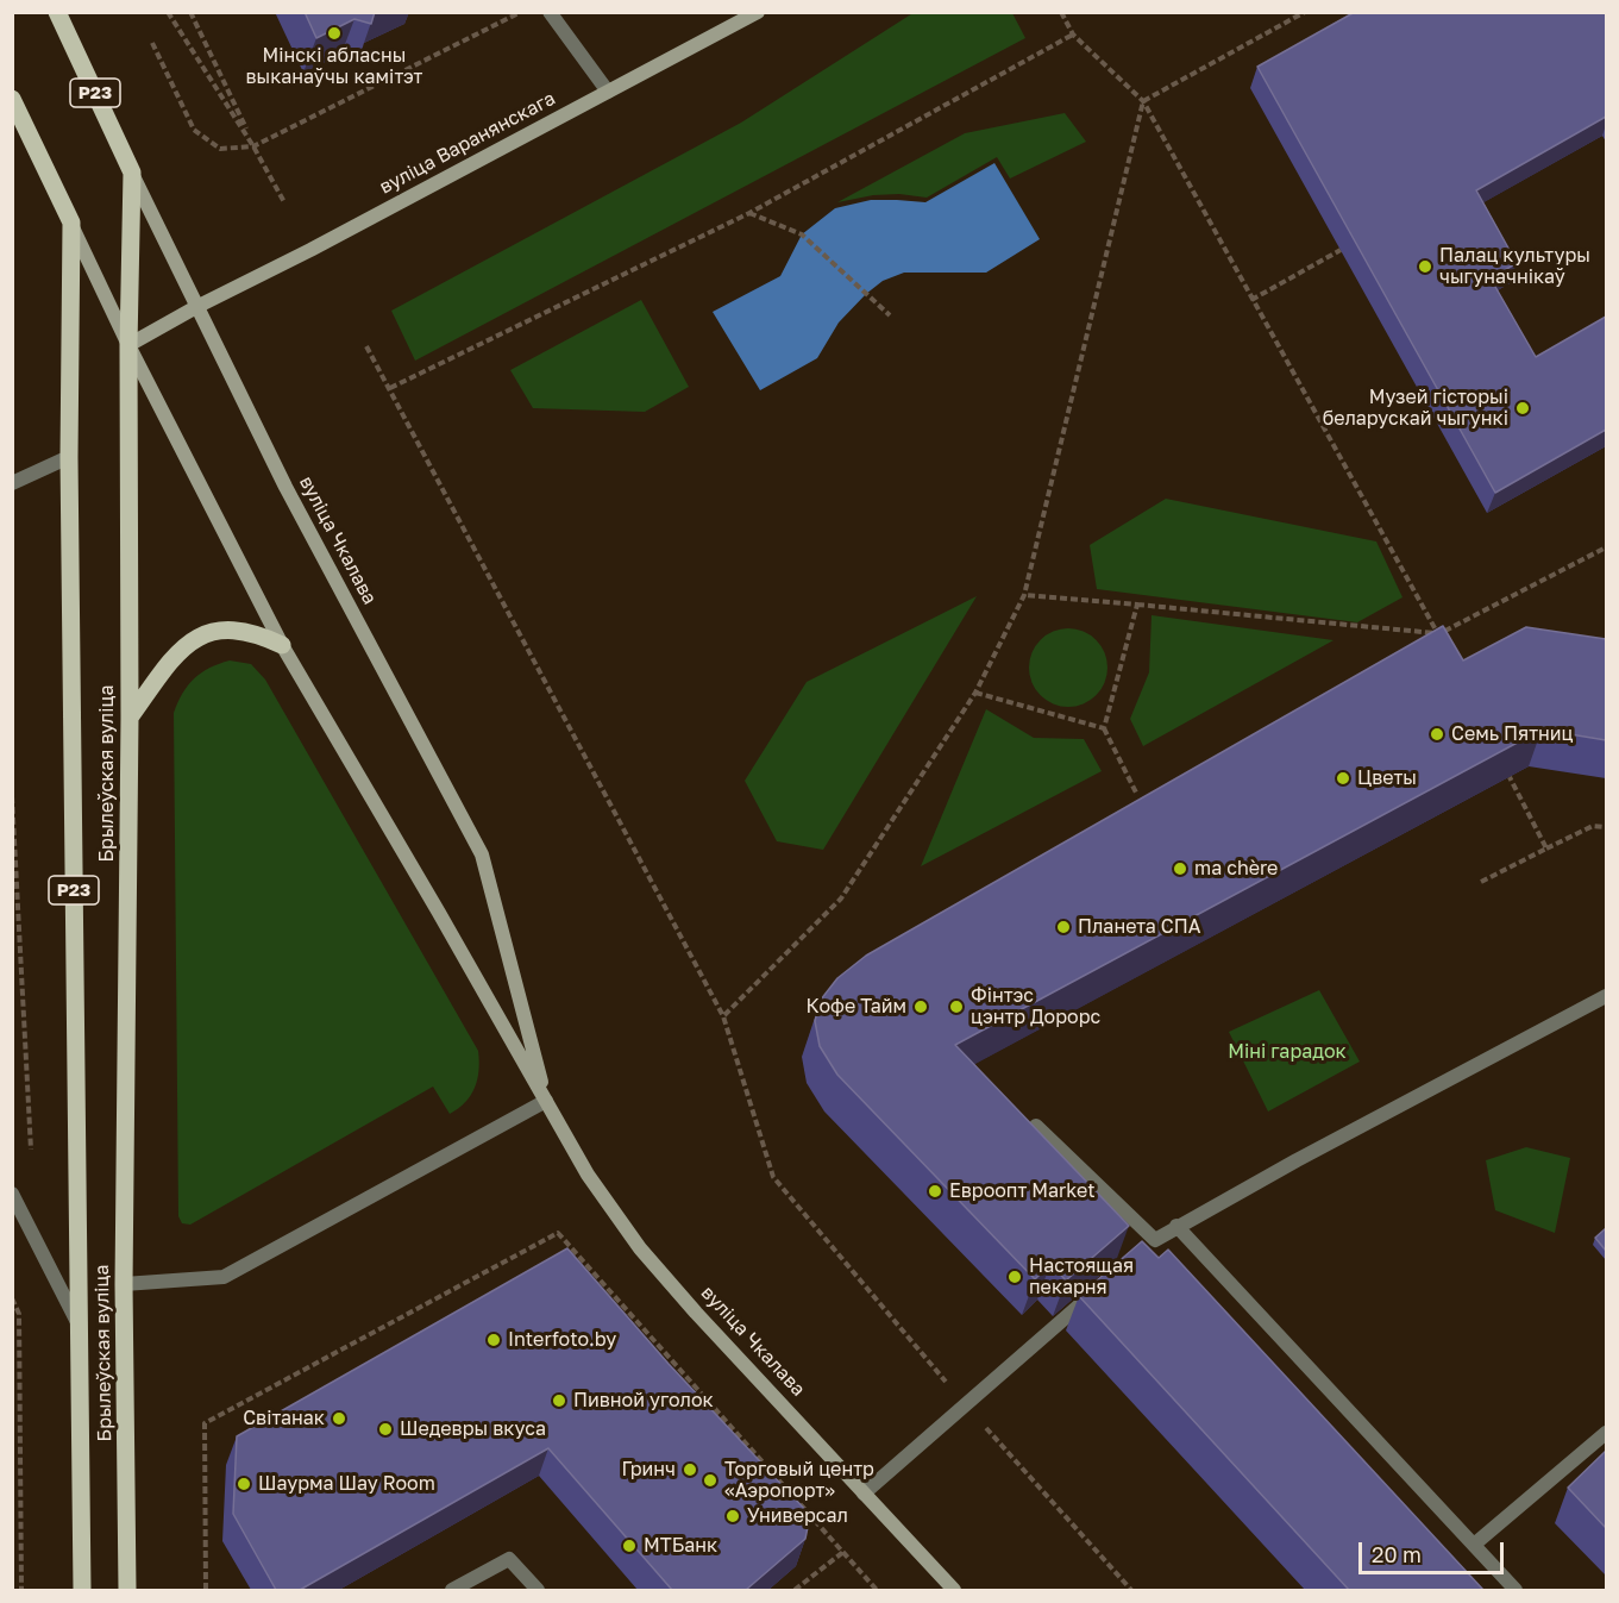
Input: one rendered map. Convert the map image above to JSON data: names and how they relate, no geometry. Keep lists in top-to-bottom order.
{
  "streets": {
    "main road": [
      "Р23",
      "вуліца Варанянскага",
      "вуліца Чкалава",
      "Брылеўская вуліца"
    ]
  },
  "crossings": [
    ["вуліца Варанянскага", "вуліца Чкалава"],
    ["вуліца Варанянскага", "Брылеўская вуліца"],
    ["вуліца Чкалава", "Брылеўская вуліца"]
  ],
  "parks": ["Міні гарадок"],
  "places": [
    "Мінскі абласны выканаўчы камітэт",
    "Палац культуры чыгуначнікаў",
    "Музей гісторыі беларускай чыгункі",
    "Семь Пятниц",
    "Цветы",
    "ma chère",
    "Планета СПА",
    "Кофе Тайм",
    "Фінтэс цэнтр Дорорс",
    "Евроопт Market",
    "Настоящая пекарня",
    "Interfoto.by",
    "Пивной уголок",
    "Світанак",
    "Шедевры вкуса",
    "Гринч",
    "Торговый центр «Аэропорт»",
    "Шаурма Шау Room",
    "Универсал",
    "МТБанк"
  ],
  "scale_bar": "20 m"
}
